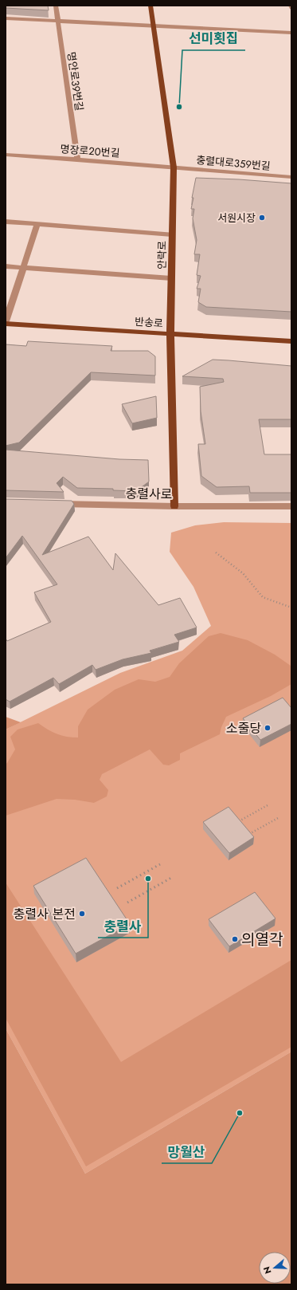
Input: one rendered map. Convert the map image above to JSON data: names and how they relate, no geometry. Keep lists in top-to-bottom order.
{
  "streets": {
    "main road": ["안락로", "반송로"],
    "street": [
      "명안로39번길",
      "명장로20번길",
      "충렬대로359번길",
      "충렬사로"
    ]
  },
  "crossings": [
    ["명안로39번길", "명장로20번길"],
    ["명장로20번길", "충렬대로359번길"],
    ["명장로20번길", "안락로"],
    ["충렬대로359번길", "안락로"],
    ["안락로", "반송로"],
    ["안락로", "충렬사로"]
  ],
  "places": [
    "선미횟집",
    "서원시장",
    "소줄당",
    "충렬사",
    "충렬사 본전",
    "의열각",
    "망월산"
  ],
  "north": "left"
}
